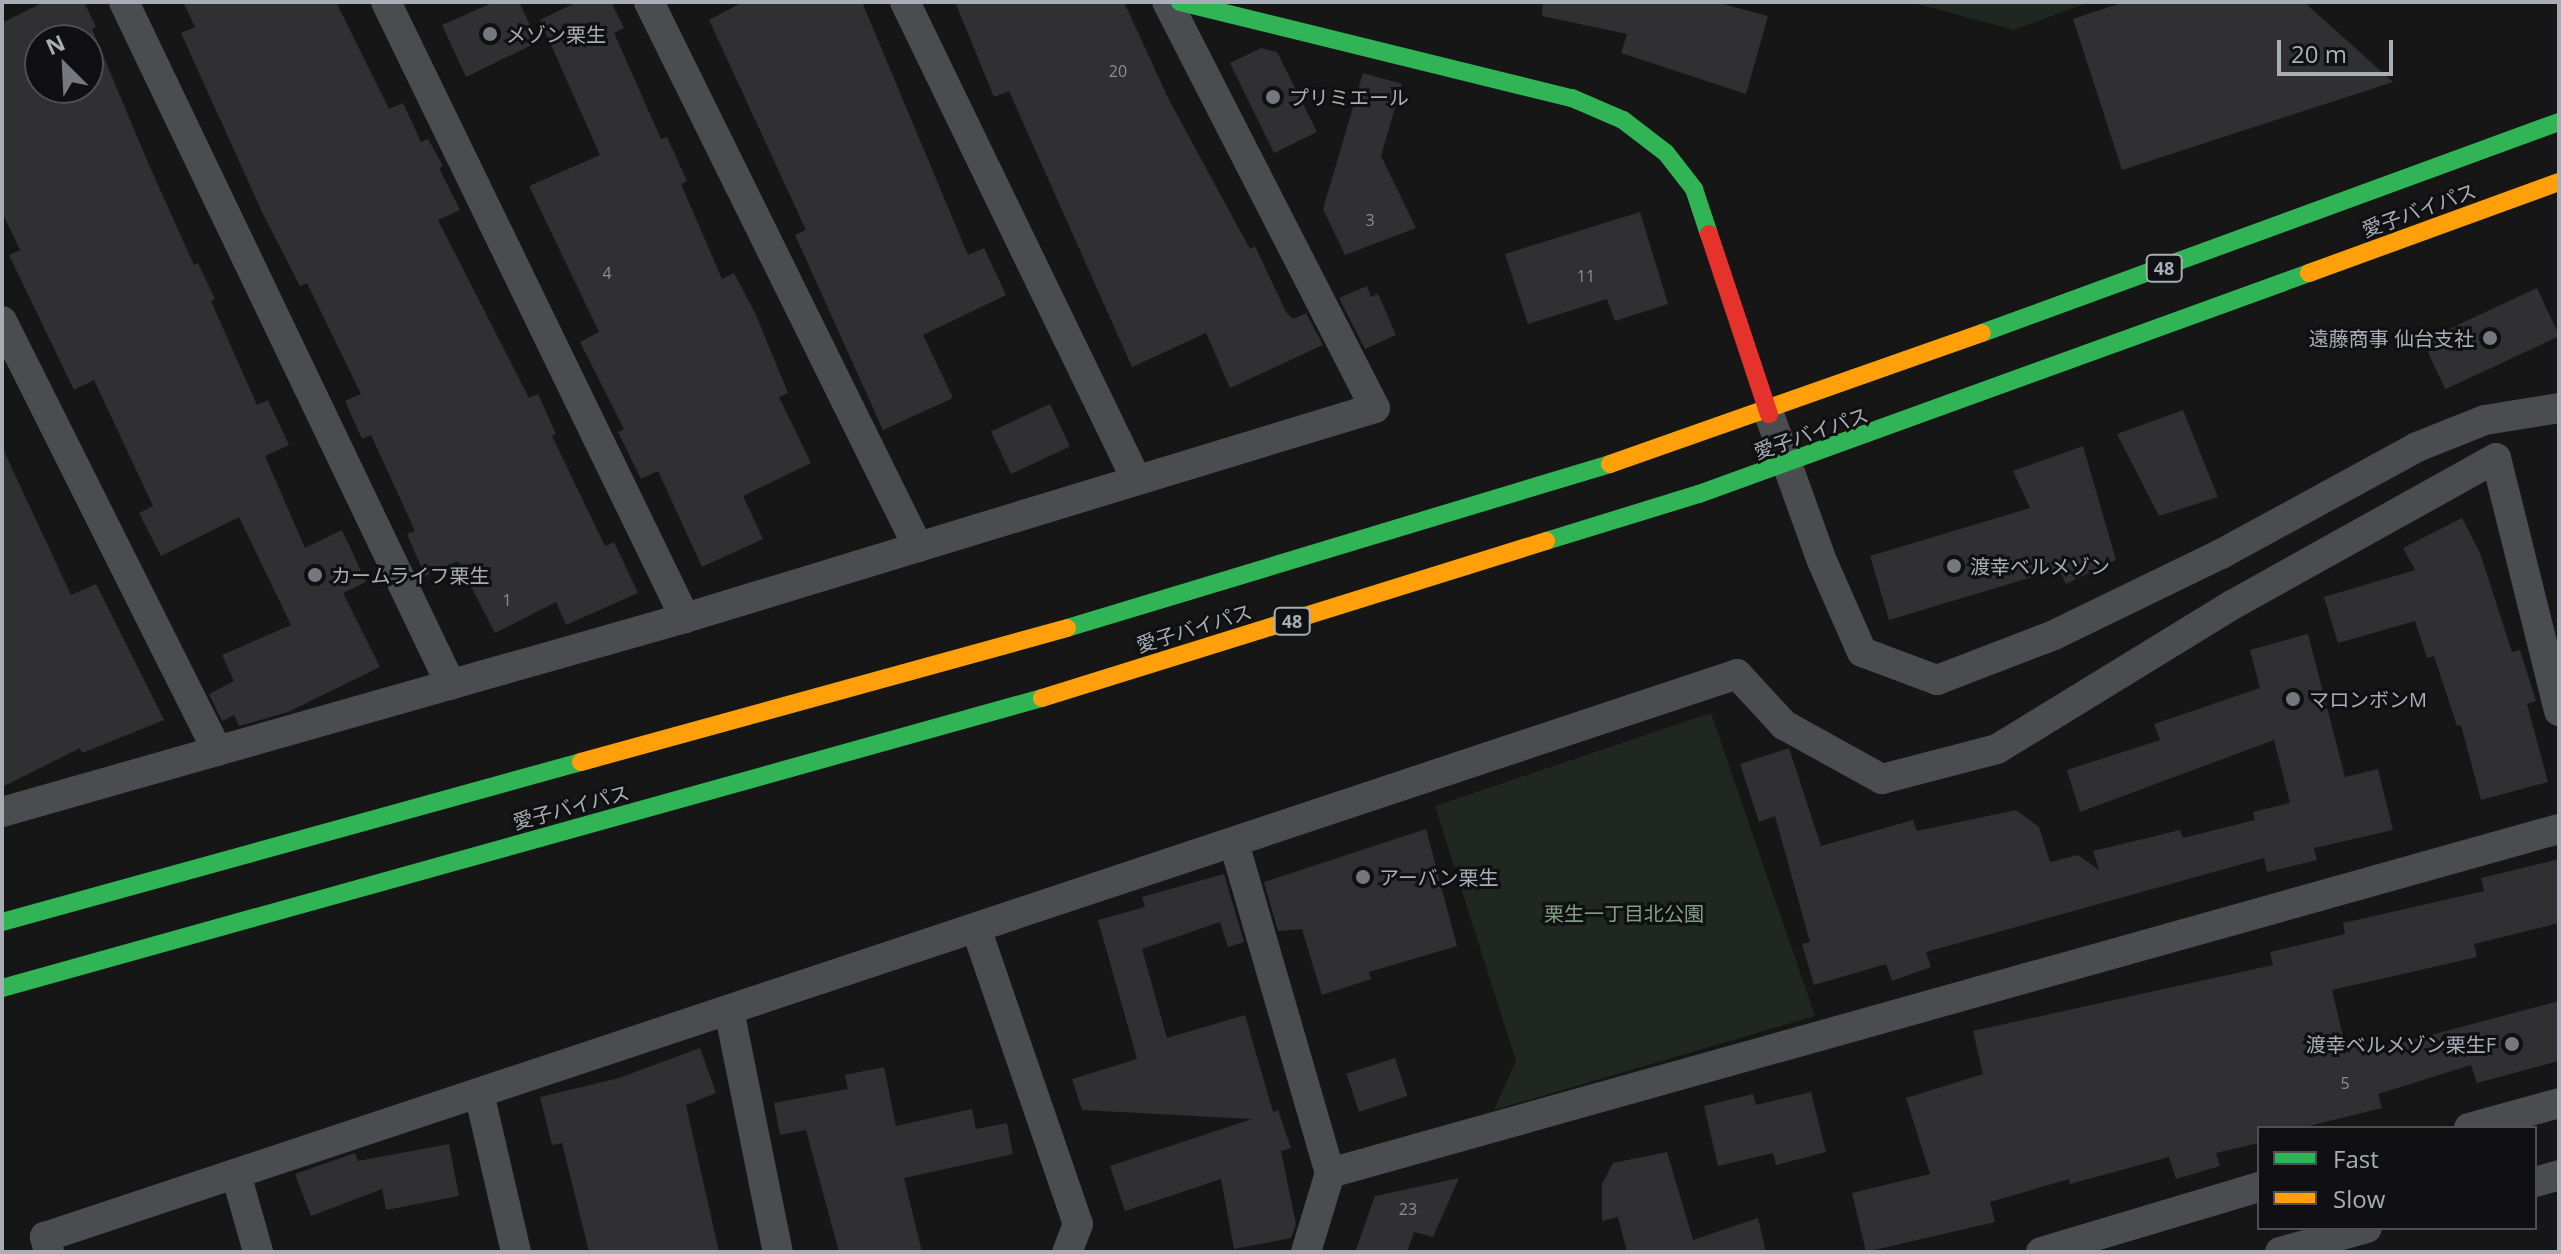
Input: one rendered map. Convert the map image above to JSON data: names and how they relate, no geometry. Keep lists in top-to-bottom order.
{
  "streets": {
    "main road": ["愛子バイパス", "48"]
  },
  "parks": ["栗生一丁目北公園"],
  "places": [
    "メゾン栗生",
    "プリミエール",
    "遠藤商事 仙台支社",
    "渡幸ベルメゾン",
    "カームライフ栗生",
    "マロンボンM",
    "アーバン栗生",
    "渡幸ベルメゾン栗生F"
  ],
  "house_numbers": [
    "20",
    "3",
    "4",
    "11",
    "1",
    "5",
    "23"
  ],
  "legend": ["Fast", "Slow"],
  "scale_bar": "20 m",
  "north": "top left"
}
